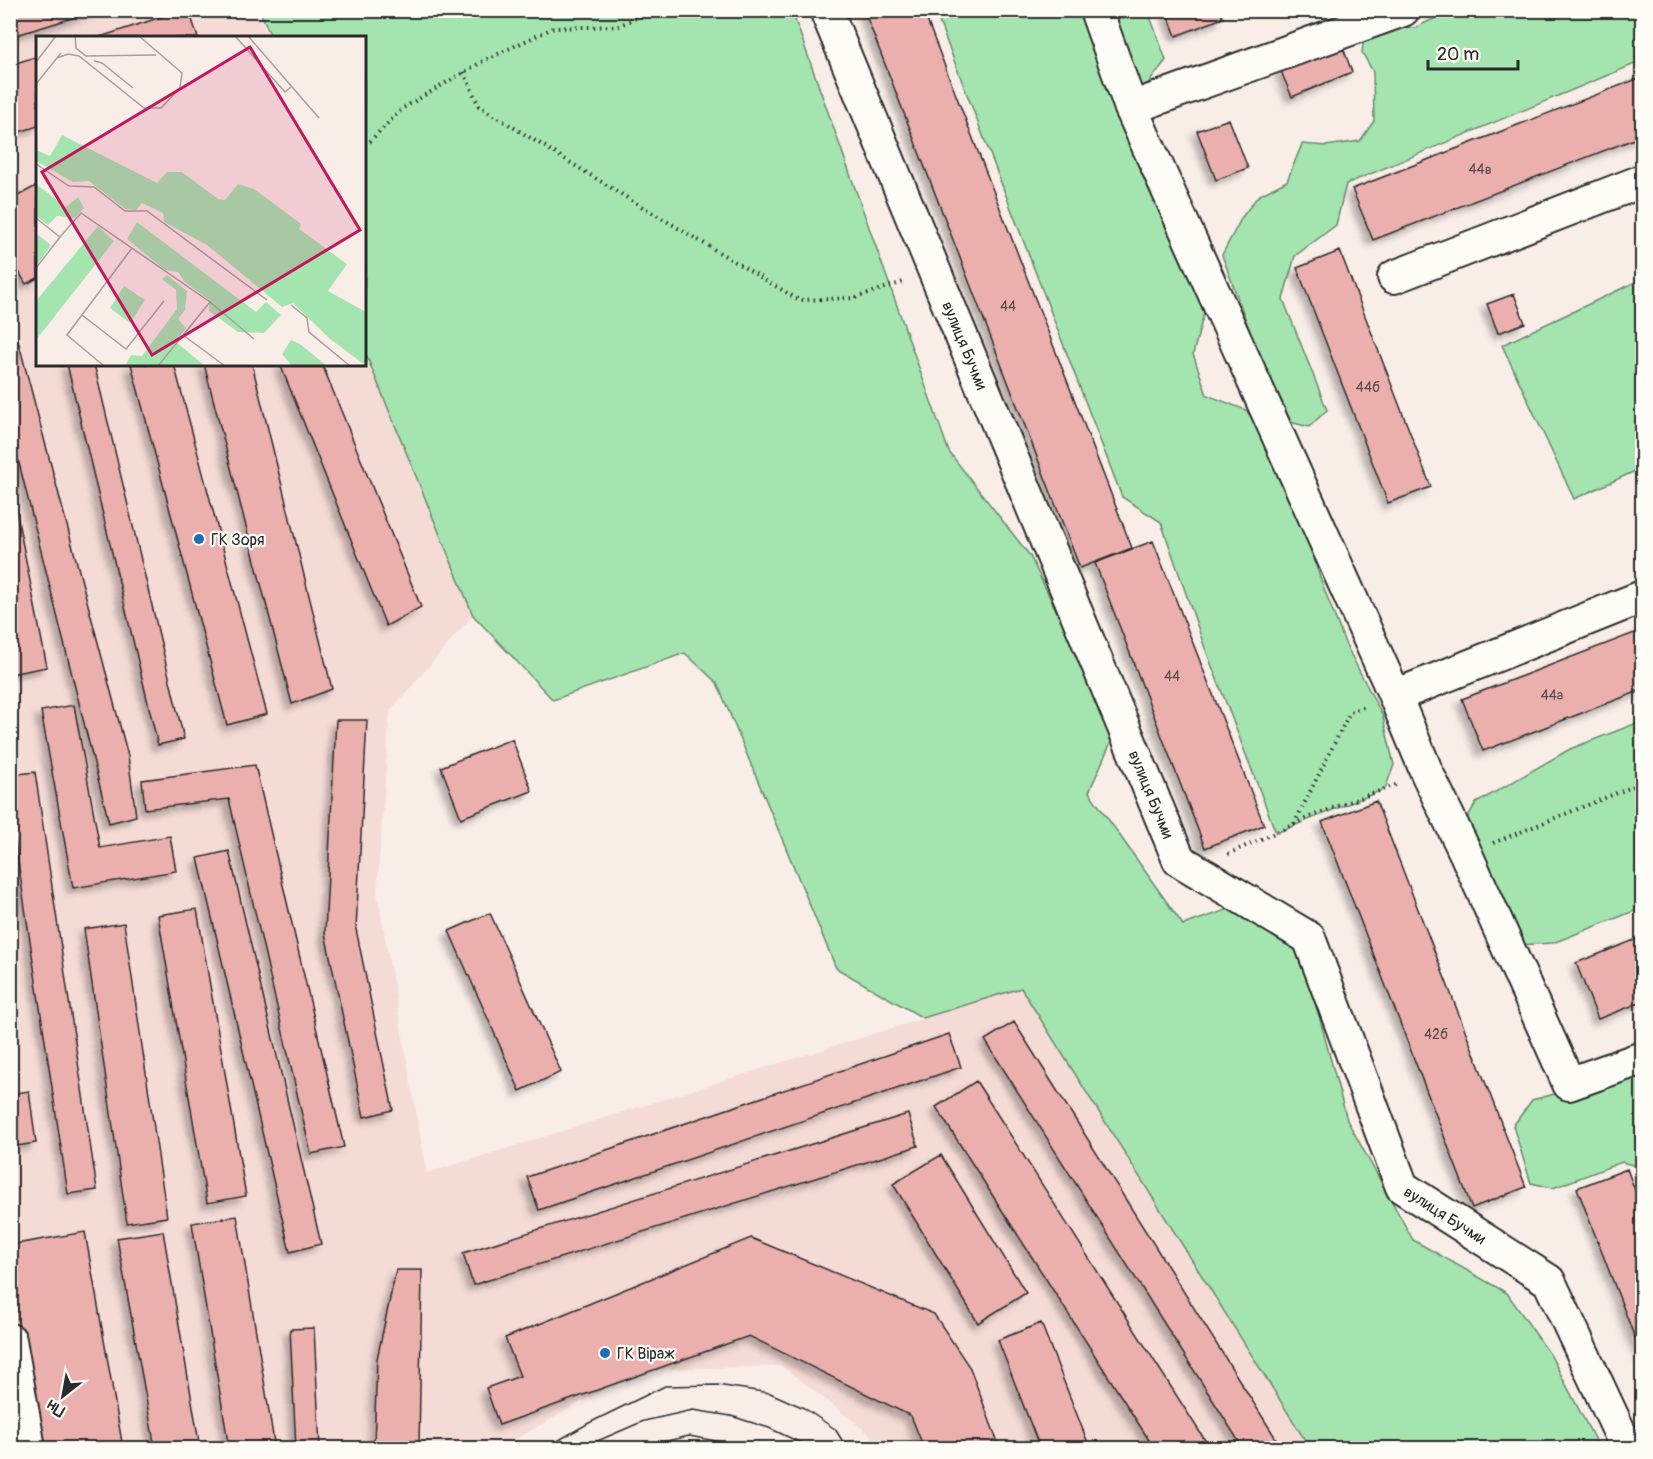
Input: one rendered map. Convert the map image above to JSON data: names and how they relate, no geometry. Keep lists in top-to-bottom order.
{
  "streets": {
    "street": ["вулиця Бучми"]
  },
  "places": ["ГК Зоря", "ГК Віраж"],
  "house_numbers": [
    "44в",
    "44",
    "44б",
    "44",
    "44а",
    "42б"
  ],
  "scale_bar": "20 m",
  "north": "bottom left"
}
